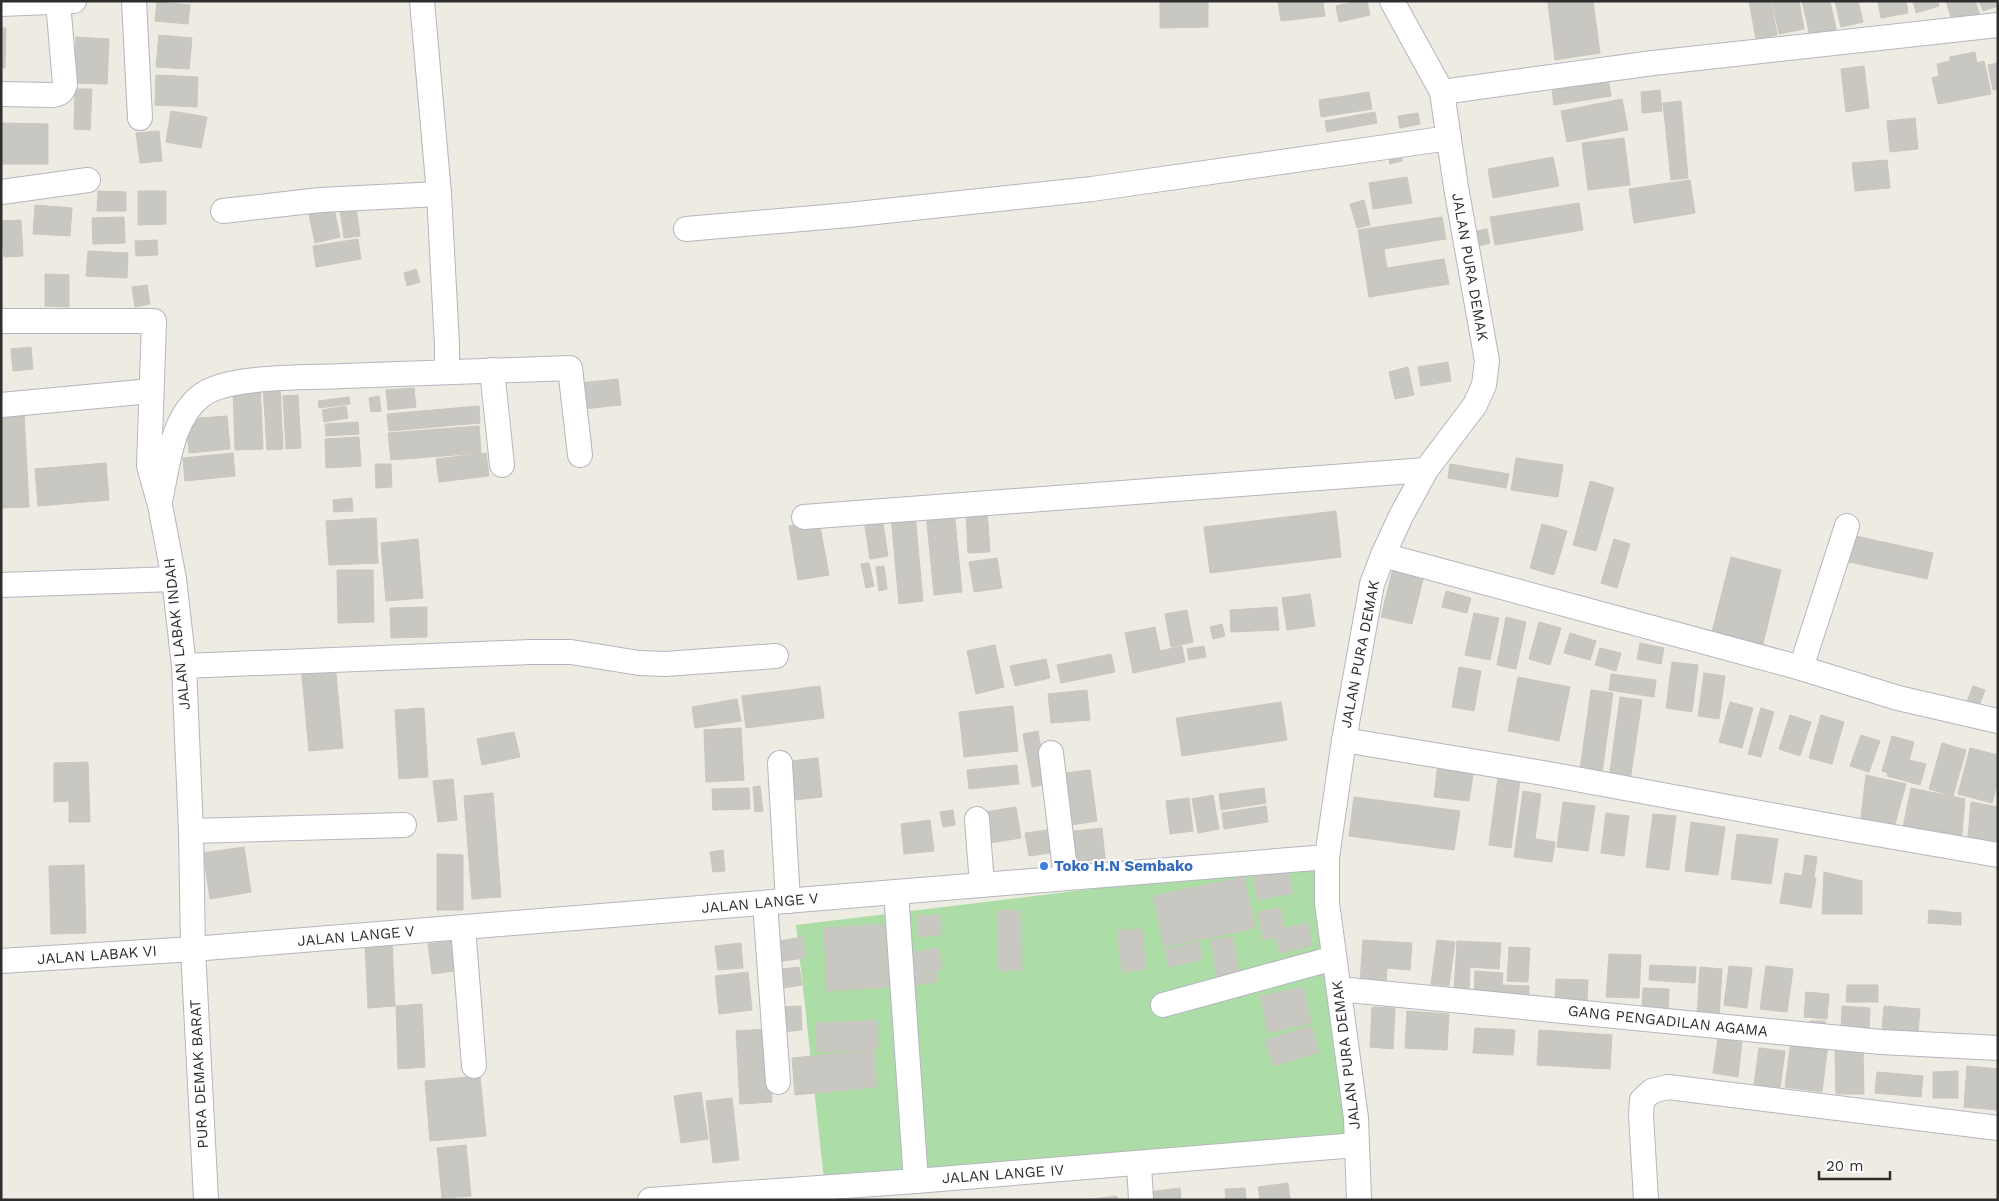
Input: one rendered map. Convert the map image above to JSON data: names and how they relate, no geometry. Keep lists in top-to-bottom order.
{
  "streets": {
    "street": [
      "JALAN PURA DEMAK",
      "JALAN LABAK INDAH",
      "JALAN LANGE V",
      "JALAN LABAK VI",
      "GANG PENGADILAN AGAMA",
      "PURA DEMAK BARAT",
      "JALAN LANGE IV"
    ]
  },
  "crossings": [
    ["JALAN PURA DEMAK", "JALAN LANGE V"],
    ["JALAN PURA DEMAK", "GANG PENGADILAN AGAMA"],
    ["JALAN PURA DEMAK", "JALAN LANGE IV"],
    ["JALAN LABAK INDAH", "JALAN LANGE V"],
    ["JALAN LABAK INDAH", "JALAN LABAK VI"],
    ["JALAN LABAK INDAH", "PURA DEMAK BARAT"],
    ["JALAN LANGE V", "JALAN LABAK VI"],
    ["JALAN LANGE V", "PURA DEMAK BARAT"],
    ["JALAN LABAK VI", "PURA DEMAK BARAT"]
  ],
  "places": ["Toko H.N Sembako"],
  "scale_bar": "20 m"
}
